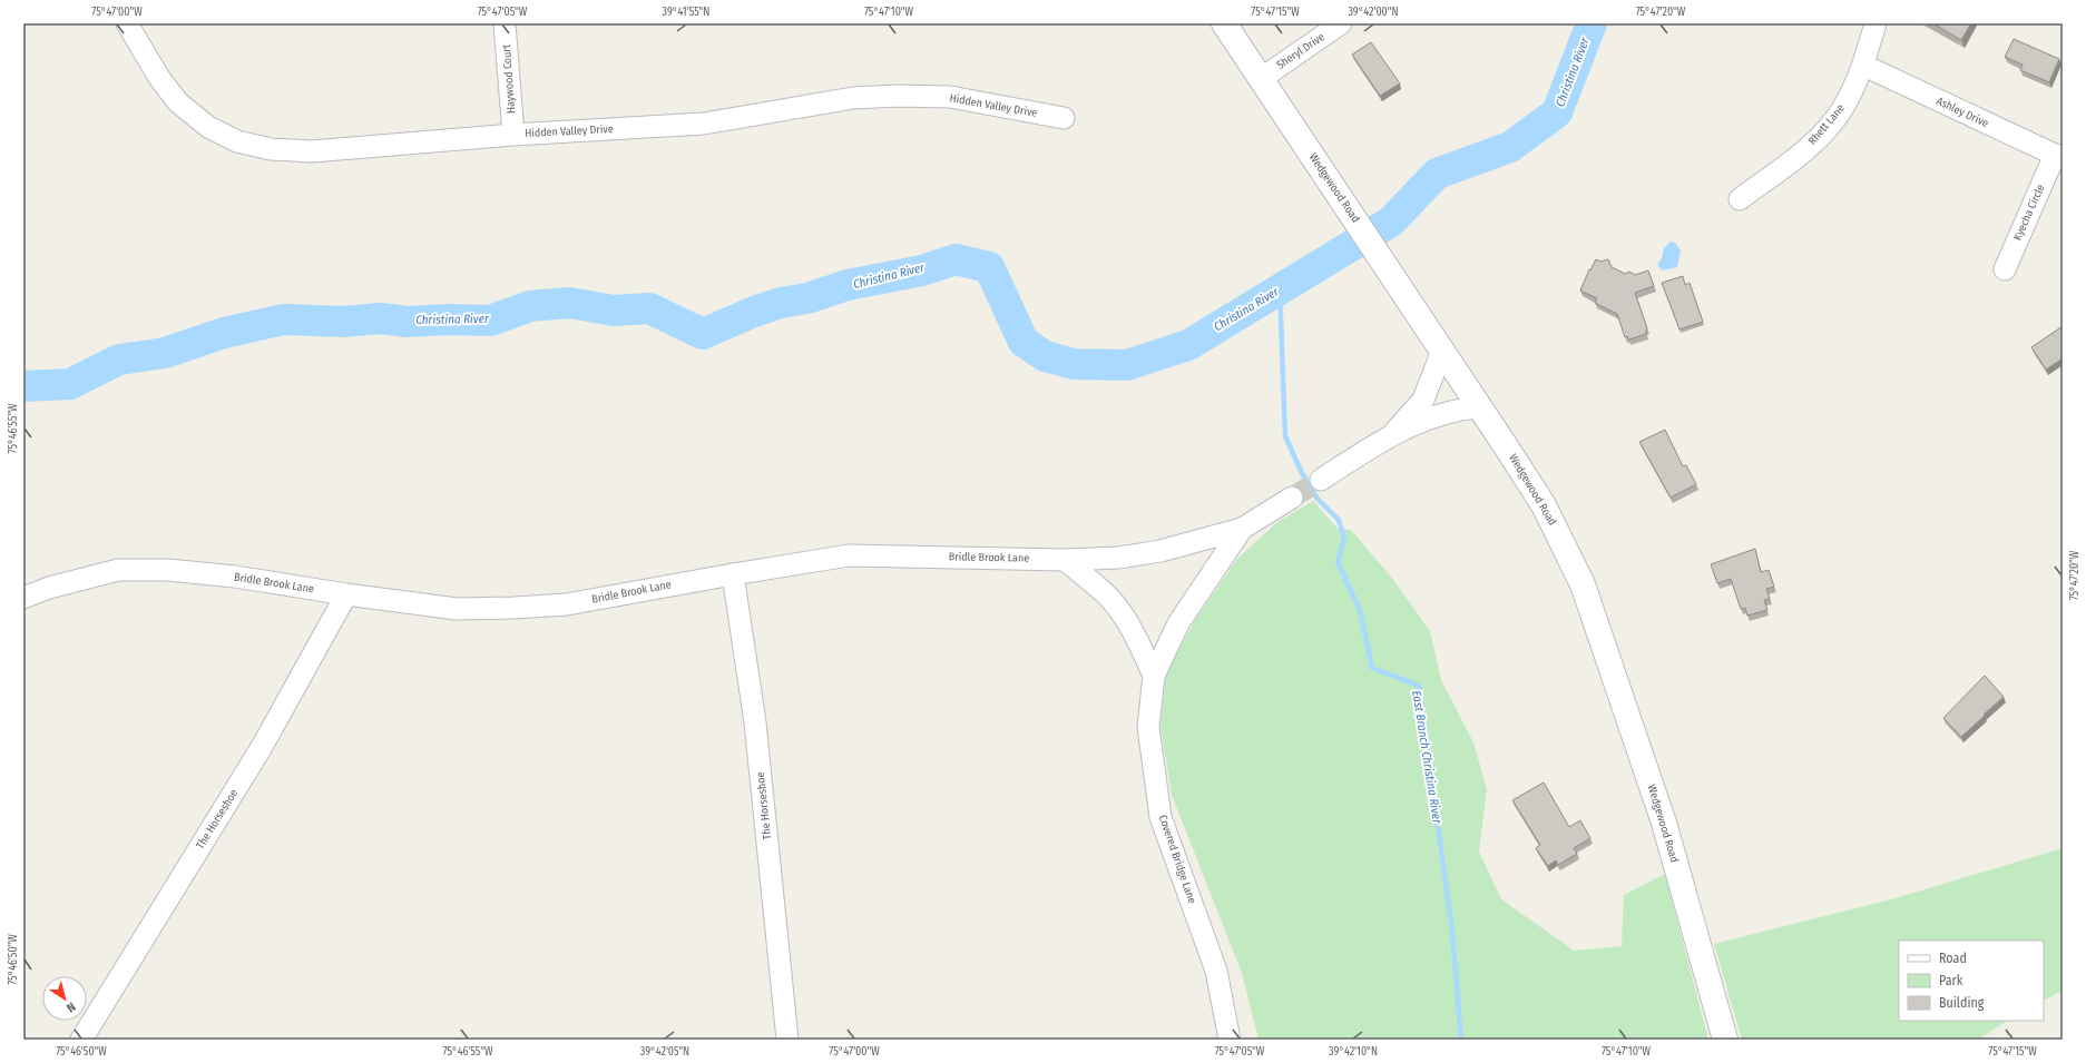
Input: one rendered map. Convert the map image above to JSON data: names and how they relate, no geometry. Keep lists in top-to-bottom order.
{
  "streets": {
    "street": [
      "Sheryl Drive",
      "Haywood Court",
      "Hidden Valley Drive",
      "Ashley Drive",
      "Rhett Lane",
      "Wedgewood Road",
      "Kyecha Circle",
      "Bridle Brook Lane",
      "The Horseshoe",
      "Covered Bridge Lane"
    ]
  },
  "crossings": [
    ["Sheryl Drive", "Wedgewood Road"],
    ["Haywood Court", "Hidden Valley Drive"],
    ["Ashley Drive", "Rhett Lane"],
    ["Ashley Drive", "Kyecha Circle"],
    ["Bridle Brook Lane", "The Horseshoe"],
    ["Bridle Brook Lane", "Covered Bridge Lane"]
  ],
  "water": ["Christina River", "East Branch Christina River"],
  "legend": ["Road", "Park", "Building"],
  "north": "bottom right",
  "coordinates": [
    "75°47'00\"W",
    "75°47'05\"W",
    "39°41'55\"N",
    "75°47'10\"W",
    "75°47'15\"W",
    "39°42'00\"N",
    "75°47'20\"W",
    "75°46'55\"W",
    "75°46'50\"W",
    "39°42'05\"N",
    "39°42'10\"N"
  ]
}
